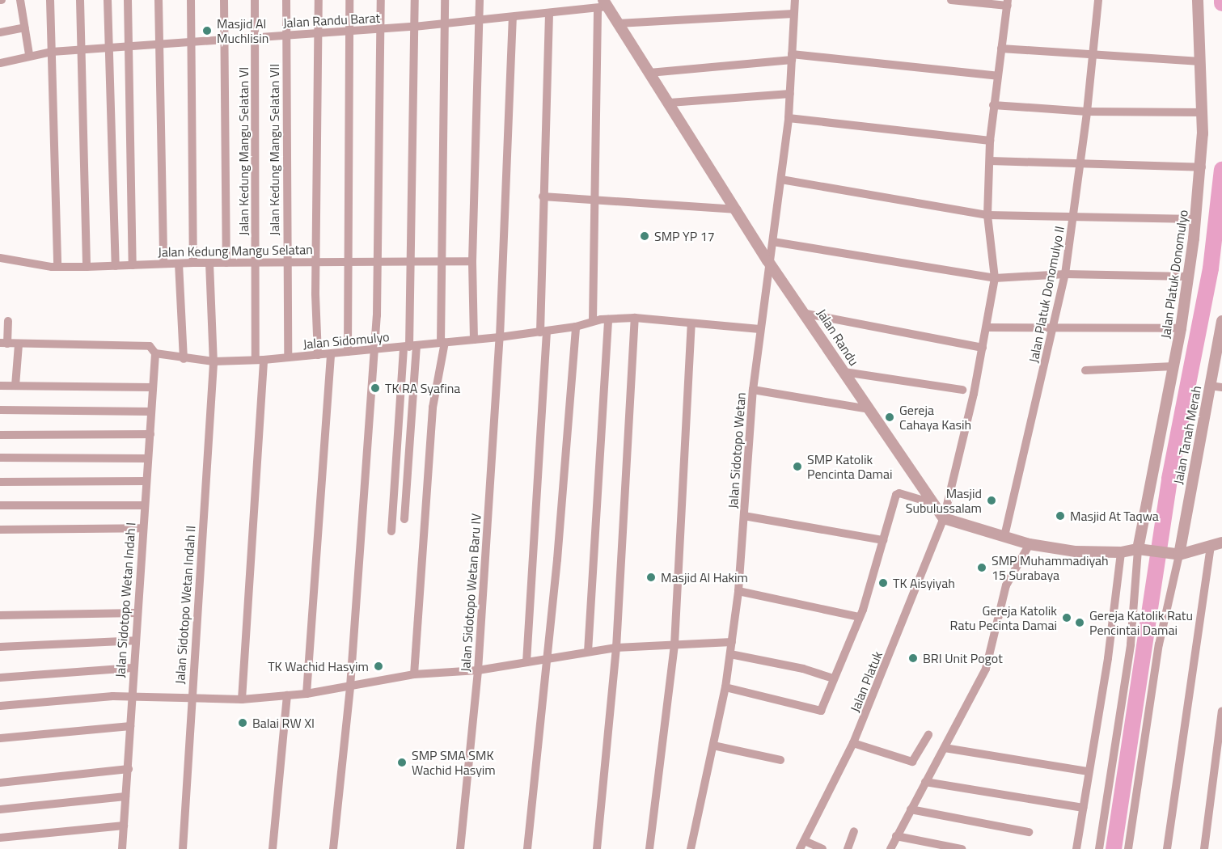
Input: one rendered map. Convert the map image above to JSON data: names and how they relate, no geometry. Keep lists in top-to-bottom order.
{
  "streets": {
    "street": [
      "Jalan Randu Barat",
      "Jalan Kedung Mangu Selatan VII",
      "Jalan Kedung Mangu Selatan VI",
      "Jalan Kedung Mangu Selatan",
      "Jalan Platuk Donomulyo",
      "Jalan Platuk Donomulyo II",
      "Jalan Randu",
      "Jalan Sidomulyo",
      "Jalan Tanah Merah",
      "Jalan Sidotopo Wetan",
      "Jalan Sidotopo Wetan Baru IV",
      "Jalan Sidotopo Wetan Indah I",
      "Jalan Sidotopo Wetan Indah II",
      "Jalan Platuk"
    ]
  },
  "crossings": [
    ["Jalan Randu Barat", "Jalan Kedung Mangu Selatan VII"],
    ["Jalan Randu Barat", "Jalan Kedung Mangu Selatan VI"],
    ["Jalan Randu Barat", "Jalan Randu"],
    ["Jalan Randu Barat", "Jalan Sidotopo Wetan Baru IV"],
    ["Jalan Kedung Mangu Selatan VII", "Jalan Kedung Mangu Selatan"],
    ["Jalan Kedung Mangu Selatan VII", "Jalan Sidomulyo"],
    ["Jalan Kedung Mangu Selatan VI", "Jalan Kedung Mangu Selatan"],
    ["Jalan Kedung Mangu Selatan VI", "Jalan Sidomulyo"],
    ["Jalan Kedung Mangu Selatan", "Jalan Sidotopo Wetan Indah II"],
    ["Jalan Randu", "Jalan Sidotopo Wetan"],
    ["Jalan Randu", "Jalan Platuk"],
    ["Jalan Sidomulyo", "Jalan Sidotopo Wetan"],
    ["Jalan Sidomulyo", "Jalan Sidotopo Wetan Baru IV"],
    ["Jalan Sidomulyo", "Jalan Sidotopo Wetan Indah I"],
    ["Jalan Sidomulyo", "Jalan Sidotopo Wetan Indah II"]
  ],
  "places": [
    "Masjid Al Muchlisin",
    "SMP YP 17",
    "TK RA Syafina",
    "Gereja Cahaya Kasih",
    "SMP Katolik Pencinta Damai",
    "Masjid Subulussalam",
    "Masjid At Taqwa",
    "SMP Muhammadiyah 15 Surabaya",
    "Masjid Al Hakim",
    "TK Aisyiyah",
    "Gereja Katolik Ratu Pecinta Damai",
    "Gereja Katolik Ratu Pencintai Damai",
    "BRI Unit Pogot",
    "TK Wachid Hasyim",
    "Balai RW XI",
    "SMP SMA SMK Wachid Hasyim"
  ]
}
